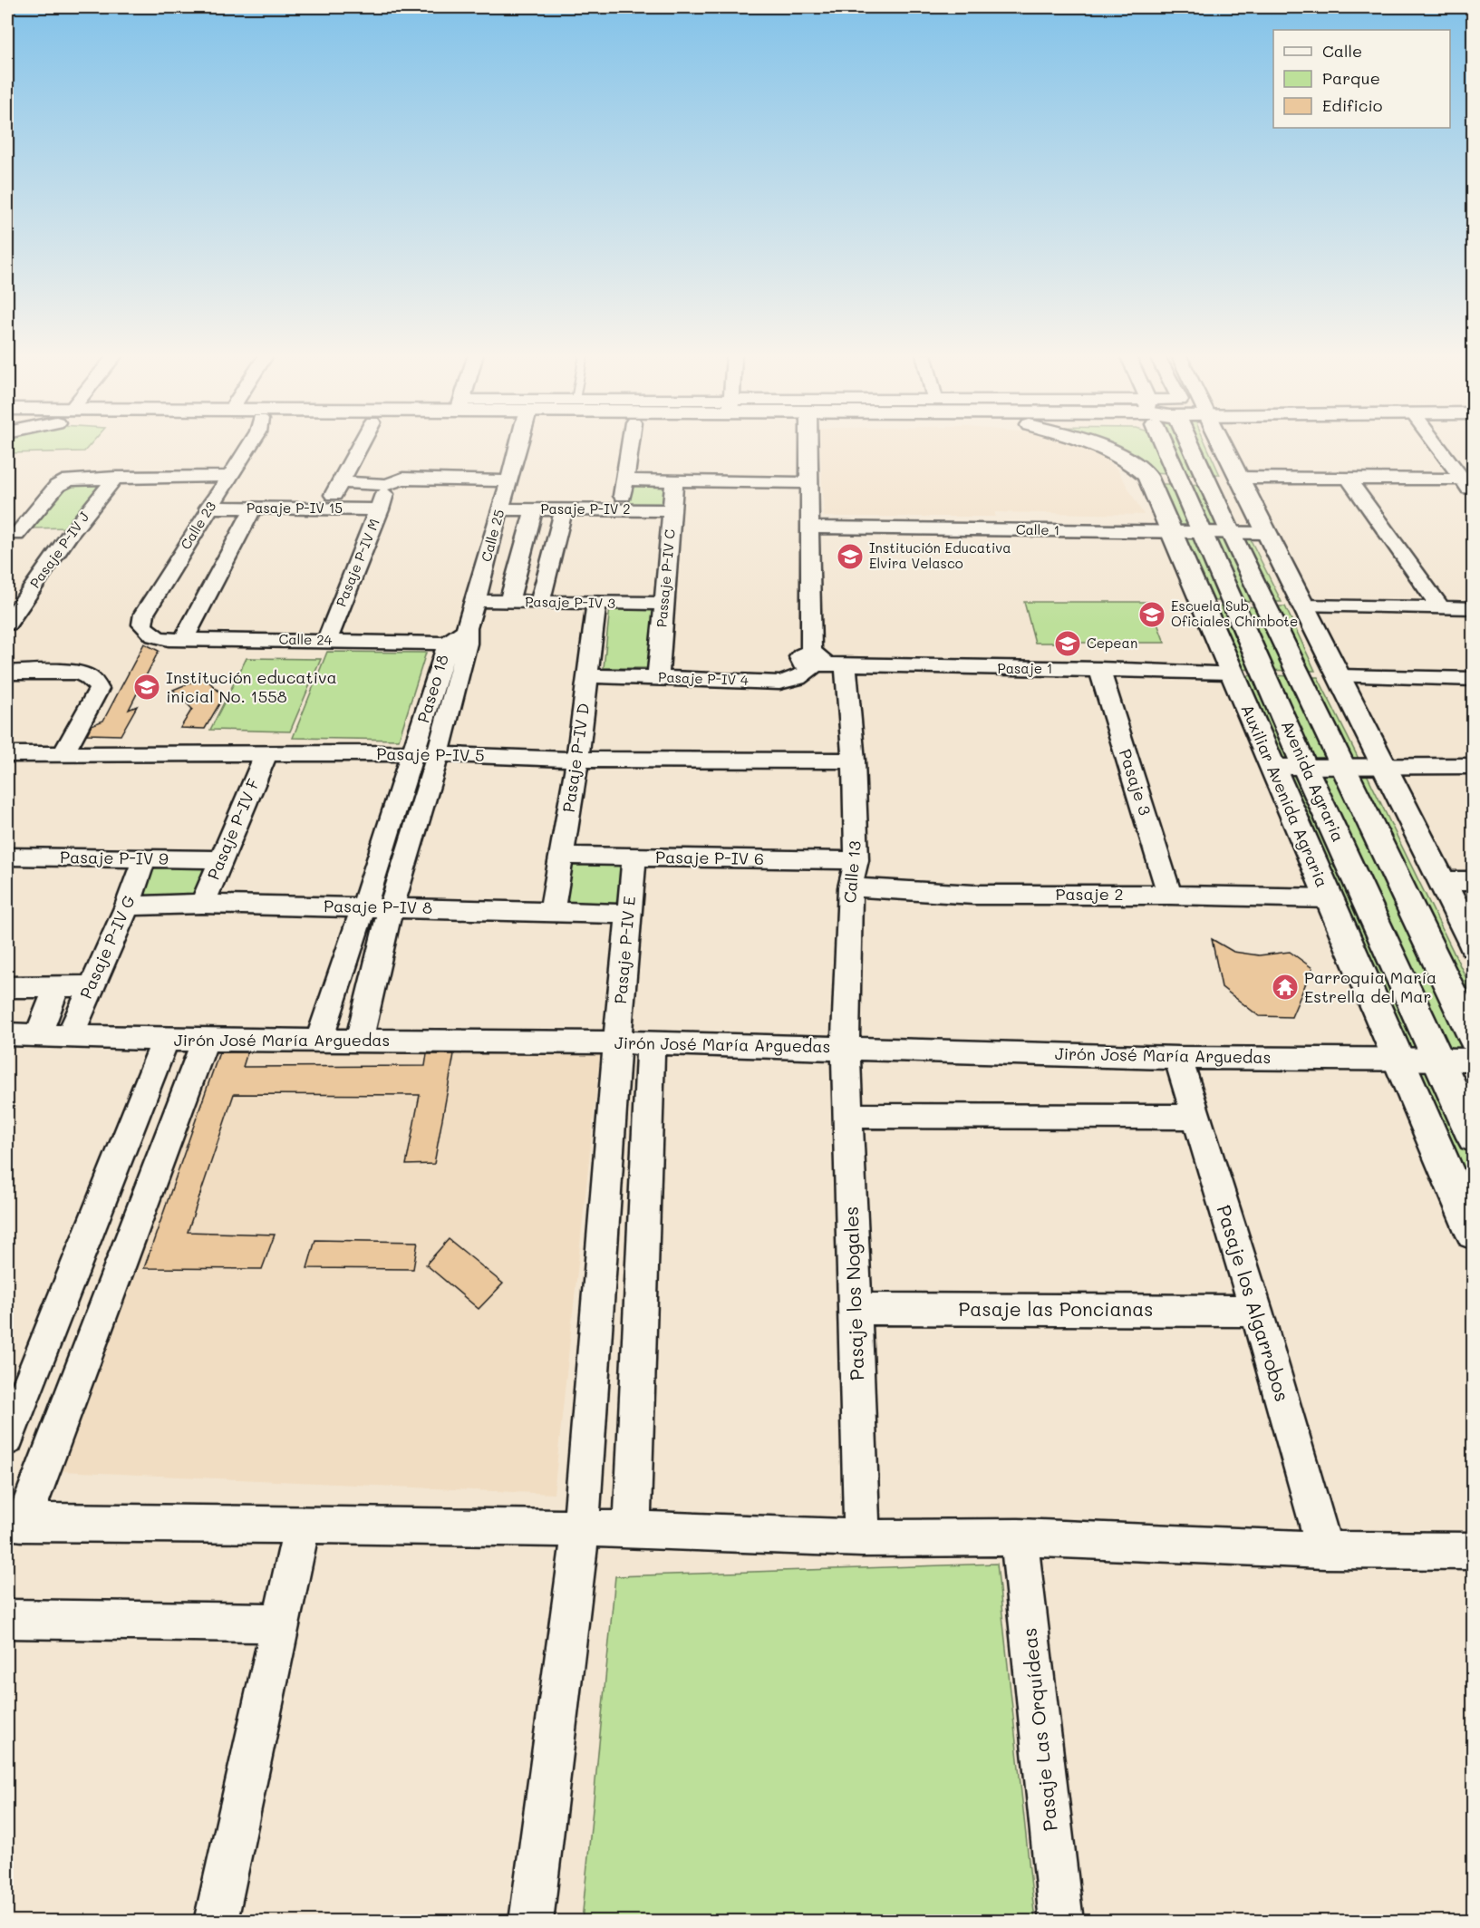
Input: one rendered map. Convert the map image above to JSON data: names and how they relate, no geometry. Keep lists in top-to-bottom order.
{
  "streets": {
    "main road": ["Avenida Agraria", "Auxiliar Avenida Agraria"],
    "street": [
      "Pasaje P-IV 15",
      "Pasaje P-IV 2",
      "Calle 23",
      "Calle 1",
      "Calle 25",
      "Pasaje P-IV J",
      "Pasaje P-IV M",
      "Passaje P-IV C",
      "Pasaje P-IV 3",
      "Calle 24",
      "Pasaje 1",
      "Pasaje P-IV 4",
      "Paseo 18",
      "Pasaje P-IV 5",
      "Pasaje P-IV D",
      "Pasaje 3",
      "Pasaje P-IV F",
      "Pasaje P-IV 9",
      "Pasaje P-IV 6",
      "Calle 13",
      "Pasaje 2",
      "Pasaje P-IV 8",
      "Pasaje P-IV G",
      "Pasaje P-IV E",
      "Jirón José María Arguedas",
      "Pasaje los Nogales",
      "Pasaje los Algarrobos",
      "Pasaje las Poncianas",
      "Pasaje Las Orquídeas"
    ]
  },
  "crossings": [
    ["Pasaje P-IV 15", "Calle 23"],
    ["Pasaje P-IV 15", "Pasaje P-IV M"],
    ["Pasaje P-IV 2", "Calle 25"],
    ["Pasaje P-IV 2", "Passaje P-IV C"],
    ["Calle 23", "Calle 24"],
    ["Calle 1", "Avenida Agraria"],
    ["Calle 1", "Auxiliar Avenida Agraria"],
    ["Calle 25", "Pasaje P-IV 3"],
    ["Calle 25", "Calle 24"],
    ["Calle 25", "Paseo 18"],
    ["Pasaje P-IV M", "Calle 24"],
    ["Passaje P-IV C", "Pasaje P-IV 3"],
    ["Passaje P-IV C", "Pasaje P-IV 4"],
    ["Pasaje P-IV 3", "Pasaje P-IV D"],
    ["Calle 24", "Paseo 18"],
    ["Pasaje 1", "Pasaje P-IV 4"],
    ["Pasaje 1", "Pasaje 3"],
    ["Pasaje 1", "Auxiliar Avenida Agraria"],
    ["Pasaje 1", "Calle 13"],
    ["Pasaje P-IV 4", "Pasaje P-IV D"],
    ["Paseo 18", "Pasaje P-IV 5"],
    ["Paseo 18", "Pasaje P-IV 8"],
    ["Paseo 18", "Jirón José María Arguedas"],
    ["Pasaje P-IV 5", "Pasaje P-IV D"],
    ["Pasaje P-IV 5", "Pasaje P-IV F"],
    ["Pasaje P-IV 5", "Calle 13"],
    ["Pasaje P-IV D", "Pasaje P-IV 6"],
    ["Pasaje P-IV D", "Pasaje P-IV 8"],
    ["Avenida Agraria", "Jirón José María Arguedas"],
    ["Pasaje 3", "Pasaje 2"],
    ["Auxiliar Avenida Agraria", "Pasaje 2"],
    ["Auxiliar Avenida Agraria", "Jirón José María Arguedas"],
    ["Pasaje P-IV F", "Pasaje P-IV 9"],
    ["Pasaje P-IV F", "Pasaje P-IV 8"],
    ["Pasaje P-IV 9", "Pasaje P-IV G"],
    ["Pasaje P-IV 6", "Calle 13"],
    ["Pasaje P-IV 6", "Pasaje P-IV E"],
    ["Calle 13", "Pasaje 2"],
    ["Calle 13", "Jirón José María Arguedas"],
    ["Calle 13", "Pasaje los Nogales"],
    ["Pasaje P-IV 8", "Pasaje P-IV G"],
    ["Pasaje P-IV 8", "Pasaje P-IV E"],
    ["Pasaje P-IV G", "Jirón José María Arguedas"],
    ["Pasaje P-IV E", "Jirón José María Arguedas"],
    ["Jirón José María Arguedas", "Pasaje los Nogales"],
    ["Jirón José María Arguedas", "Pasaje los Algarrobos"],
    ["Pasaje los Nogales", "Pasaje las Poncianas"],
    ["Pasaje los Algarrobos", "Pasaje las Poncianas"]
  ],
  "places": {
    "school or university": [
      "Institución Educativa Elvira Velasco",
      "Escuela Sub Oficiales Chimbote",
      "Cepean",
      "Institución educativa inicial No. 1558"
    ],
    "temple": ["Parroquia María Estrella del Mar"]
  },
  "legend": ["Calle", "Parque", "Edificio"]
}
